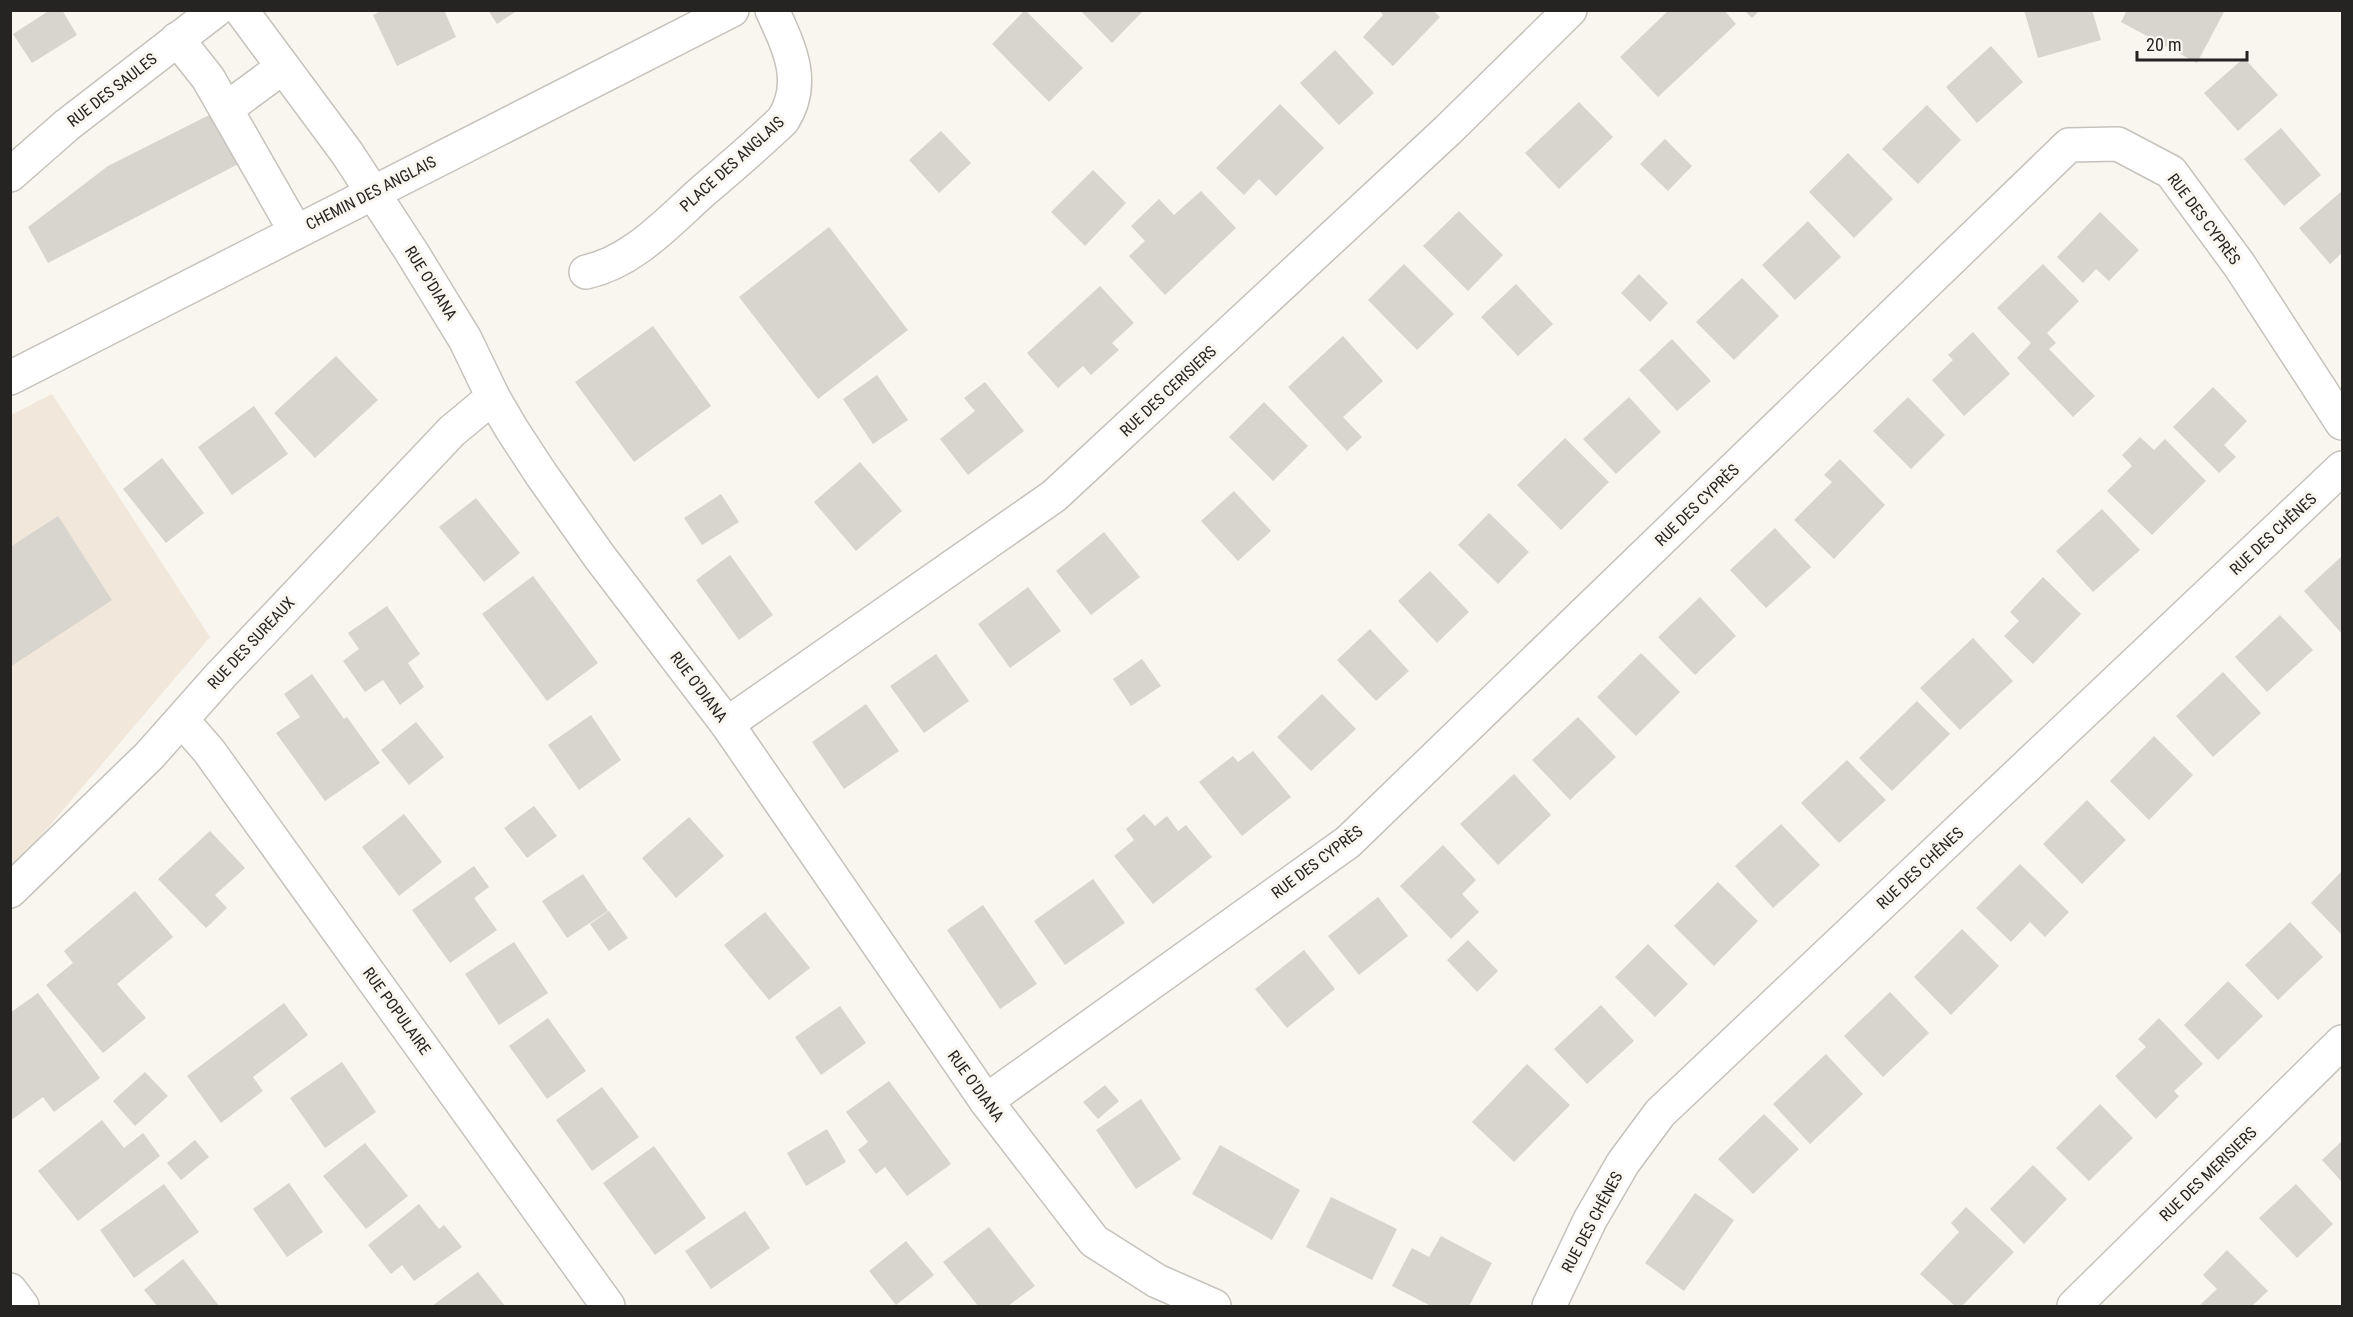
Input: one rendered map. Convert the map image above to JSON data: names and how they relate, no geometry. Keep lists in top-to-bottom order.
{
  "streets": {
    "street": [
      "RUE DES SAULES",
      "PLACE DES ANGLAIS",
      "CHEMIN DES ANGLAIS",
      "RUE DES CYPRÈS",
      "RUE O'DIANA",
      "RUE DES CERISIERS",
      "RUE DES CHÊNES",
      "RUE DES SUREAUX",
      "RUE POPULAIRE",
      "RUE DES MERISIERS"
    ]
  },
  "crossings": [
    ["CHEMIN DES ANGLAIS", "RUE O'DIANA"],
    ["RUE DES CYPRÈS", "RUE O'DIANA"],
    ["RUE O'DIANA", "RUE DES CERISIERS"],
    ["RUE O'DIANA", "RUE DES SUREAUX"],
    ["RUE DES SUREAUX", "RUE POPULAIRE"]
  ],
  "scale_bar": "20 m"
}
